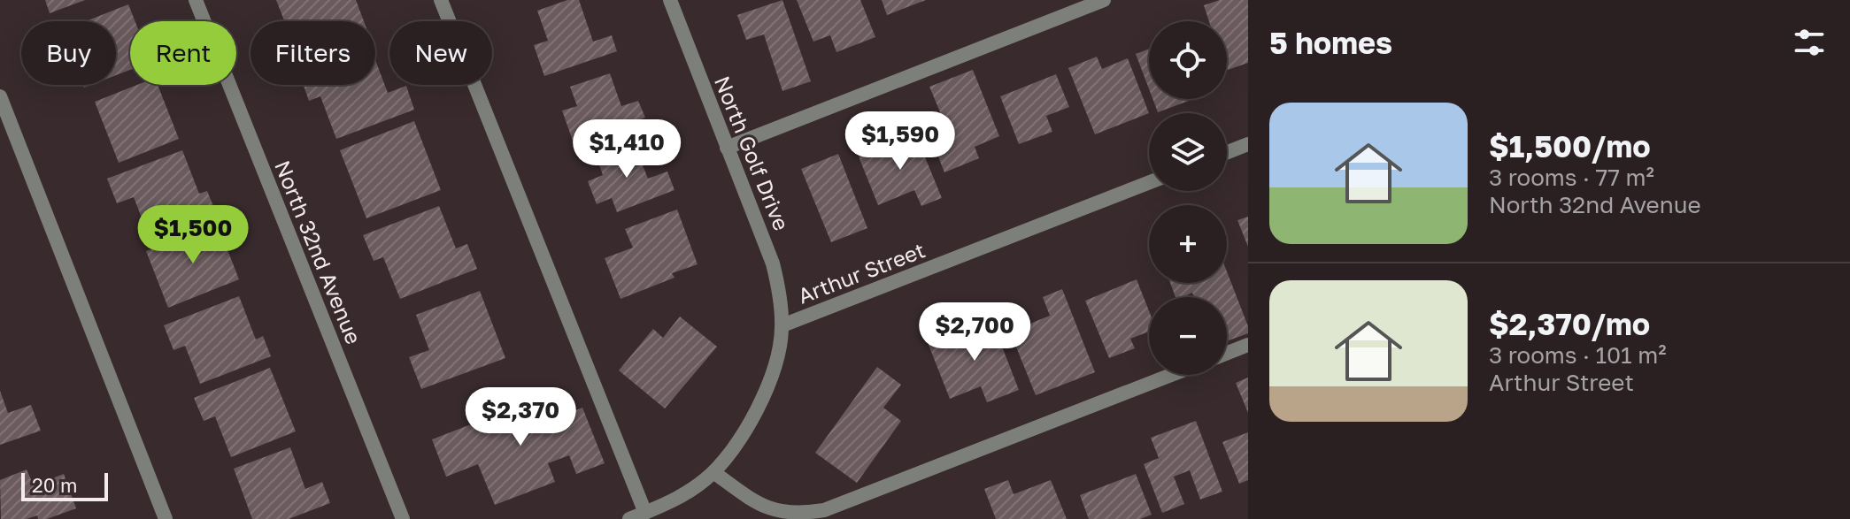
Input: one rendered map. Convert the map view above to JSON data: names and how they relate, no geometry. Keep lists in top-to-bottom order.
{
  "streets": {
    "street": ["North Golf Drive", "North 32nd Avenue", "Arthur Street"]
  },
  "crossings": [
    ["North Golf Drive", "Arthur Street"]
  ],
  "scale_bar": "20 m",
  "page": {
    "heading": "5 homes",
    "map_buttons": ["+", "−"],
    "chip": [
      "Buy",
      "Rent",
      "Filters",
      "New"
    ],
    "list": [
      {
        "name": "$1,500/mo",
        "note": "3 rooms · 77 m² · North 32nd Avenue"
      },
      {
        "name": "$2,370/mo",
        "note": "3 rooms · 101 m² · Arthur Street"
      }
    ],
    "price": [
      "$1,590",
      "$1,410",
      "$1,500",
      "$2,700",
      "$2,370"
    ],
    "scale": "20 m"
  }
}
